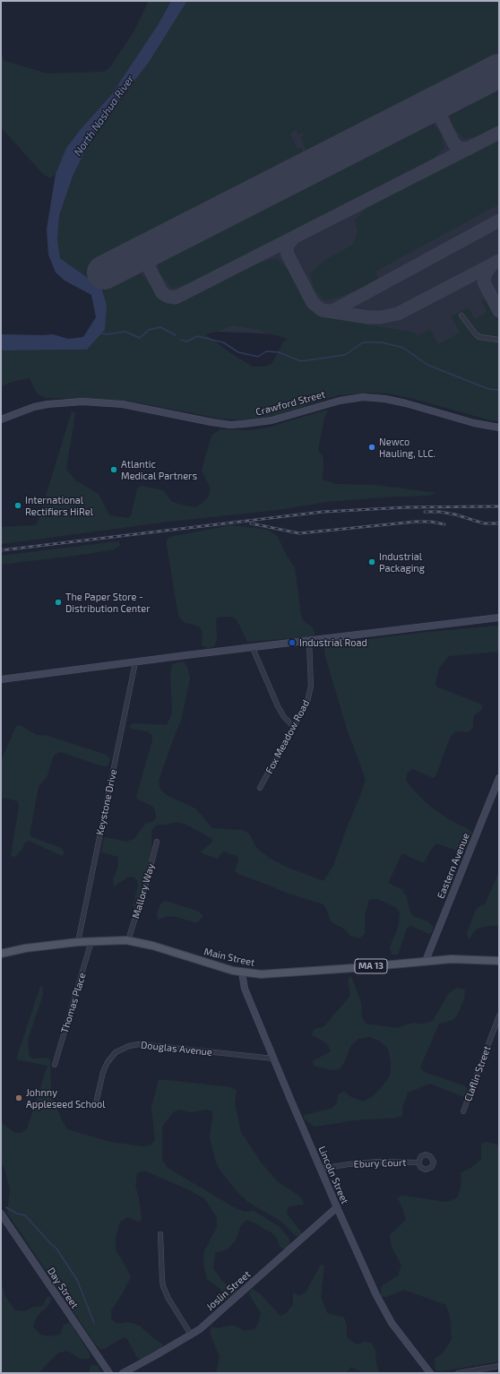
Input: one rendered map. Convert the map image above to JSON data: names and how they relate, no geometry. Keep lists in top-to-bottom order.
{
  "streets": {
    "main road": ["Main Street", "MA 13"],
    "street": [
      "Crawford Street",
      "Fox Meadow Road",
      "Keystone Drive",
      "Eastern Avenue",
      "Mallory Way",
      "Thomas Place",
      "Douglas Avenue",
      "Claflin Street",
      "Ebury Court",
      "Lincoln Street",
      "Day Street",
      "Joslin Street"
    ]
  },
  "crossings": [
    ["Keystone Drive", "Main Street"],
    ["Eastern Avenue", "Main Street"],
    ["Mallory Way", "Main Street"],
    ["Main Street", "Thomas Place"],
    ["Main Street", "Lincoln Street"],
    ["Douglas Avenue", "Lincoln Street"],
    ["Ebury Court", "Lincoln Street"],
    ["Lincoln Street", "Joslin Street"]
  ],
  "water": ["North Nashua River"],
  "places": [
    "Newco Hauling, LLC.",
    "Atlantic Medical Partners",
    "International Rectifiers HiRel",
    "Industrial Packaging",
    "The Paper Store - Distribution Center",
    "Industrial Road",
    "Johnny Appleseed School"
  ]
}
